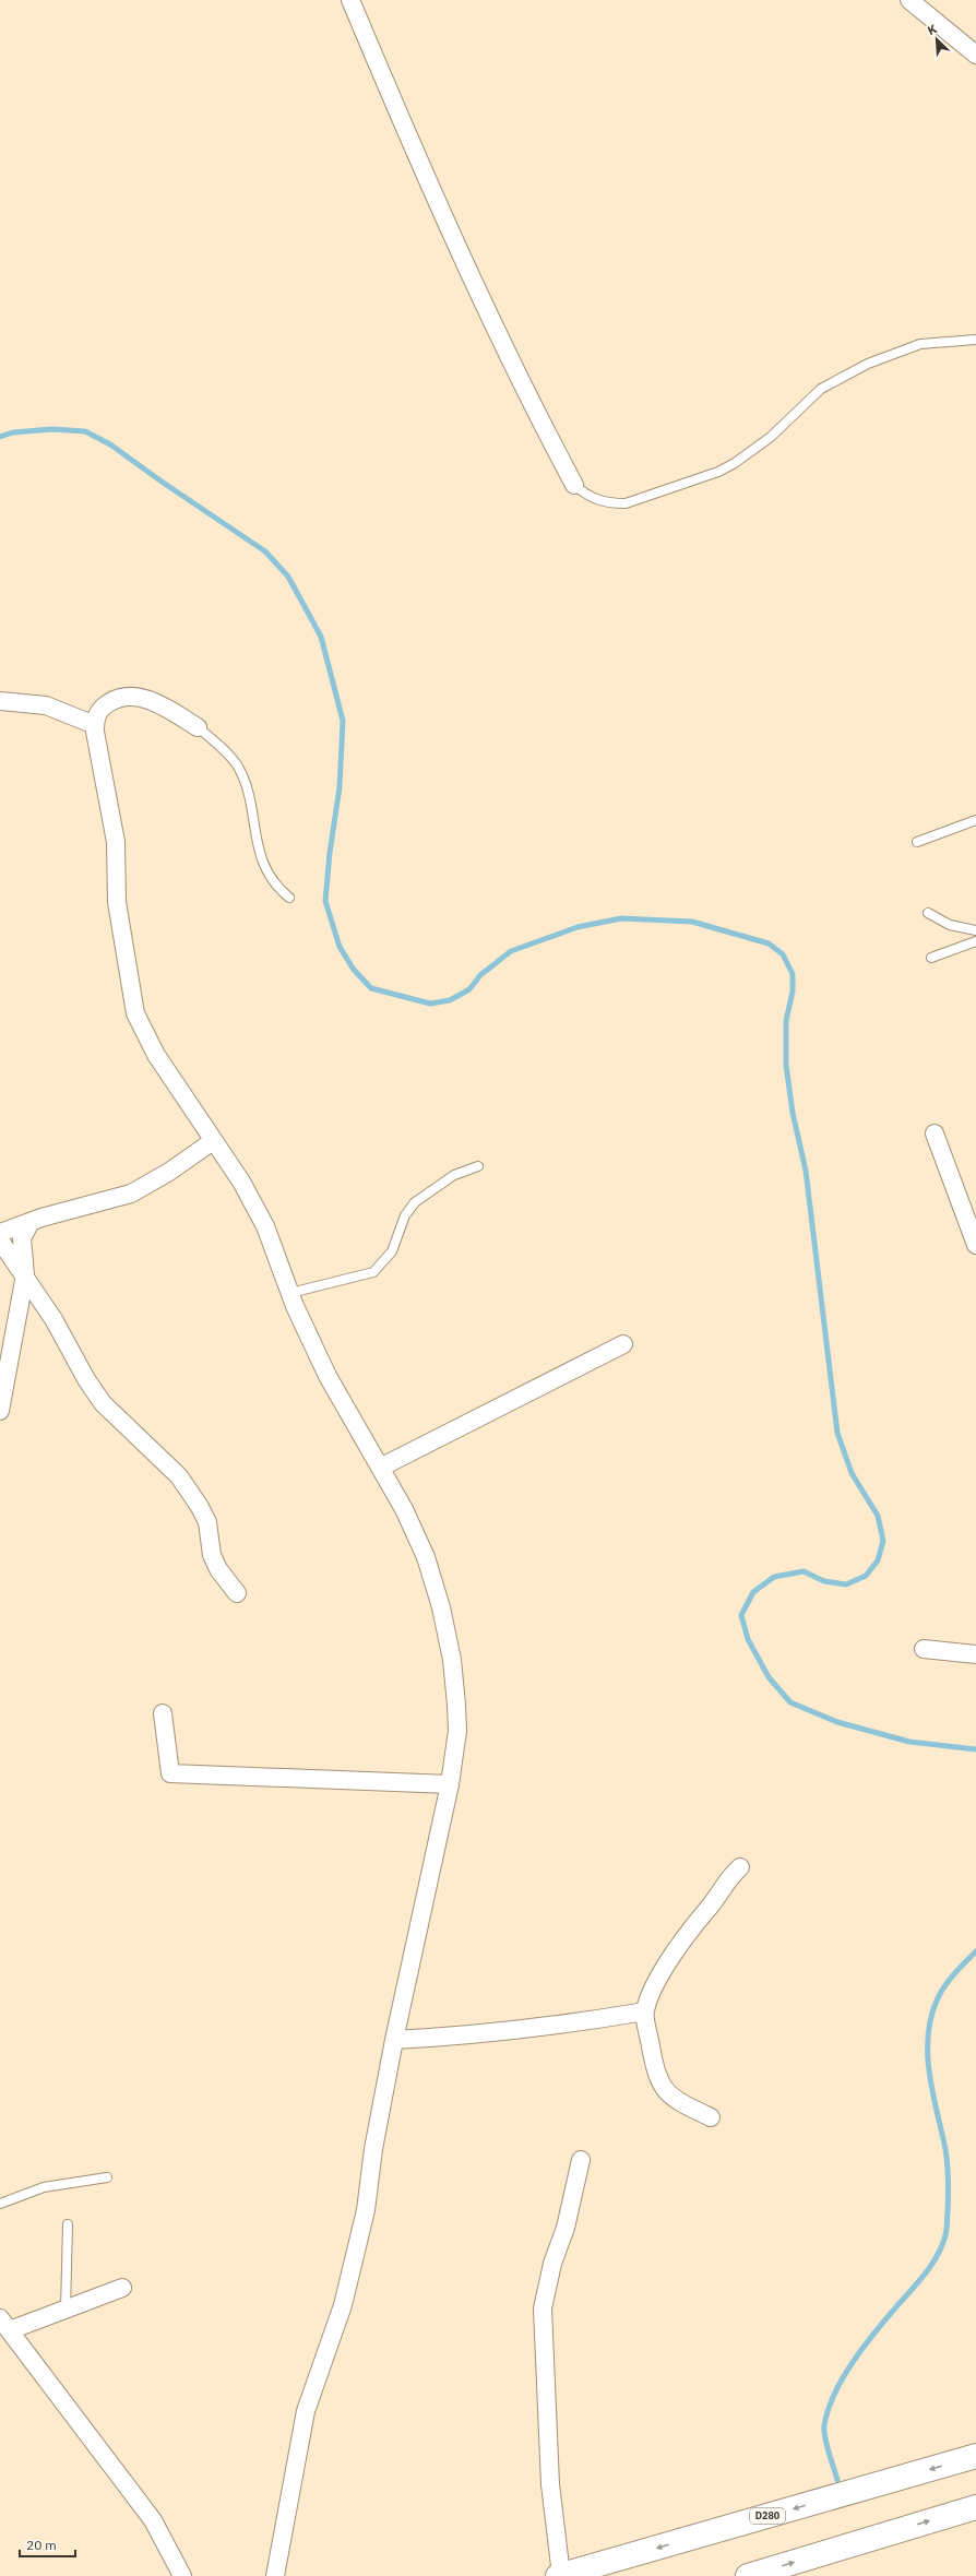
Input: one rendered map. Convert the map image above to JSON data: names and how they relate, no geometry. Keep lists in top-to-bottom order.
{
  "streets": {
    "highway": ["D280"]
  },
  "scale_bar": "20 m",
  "north": "top left"
}
